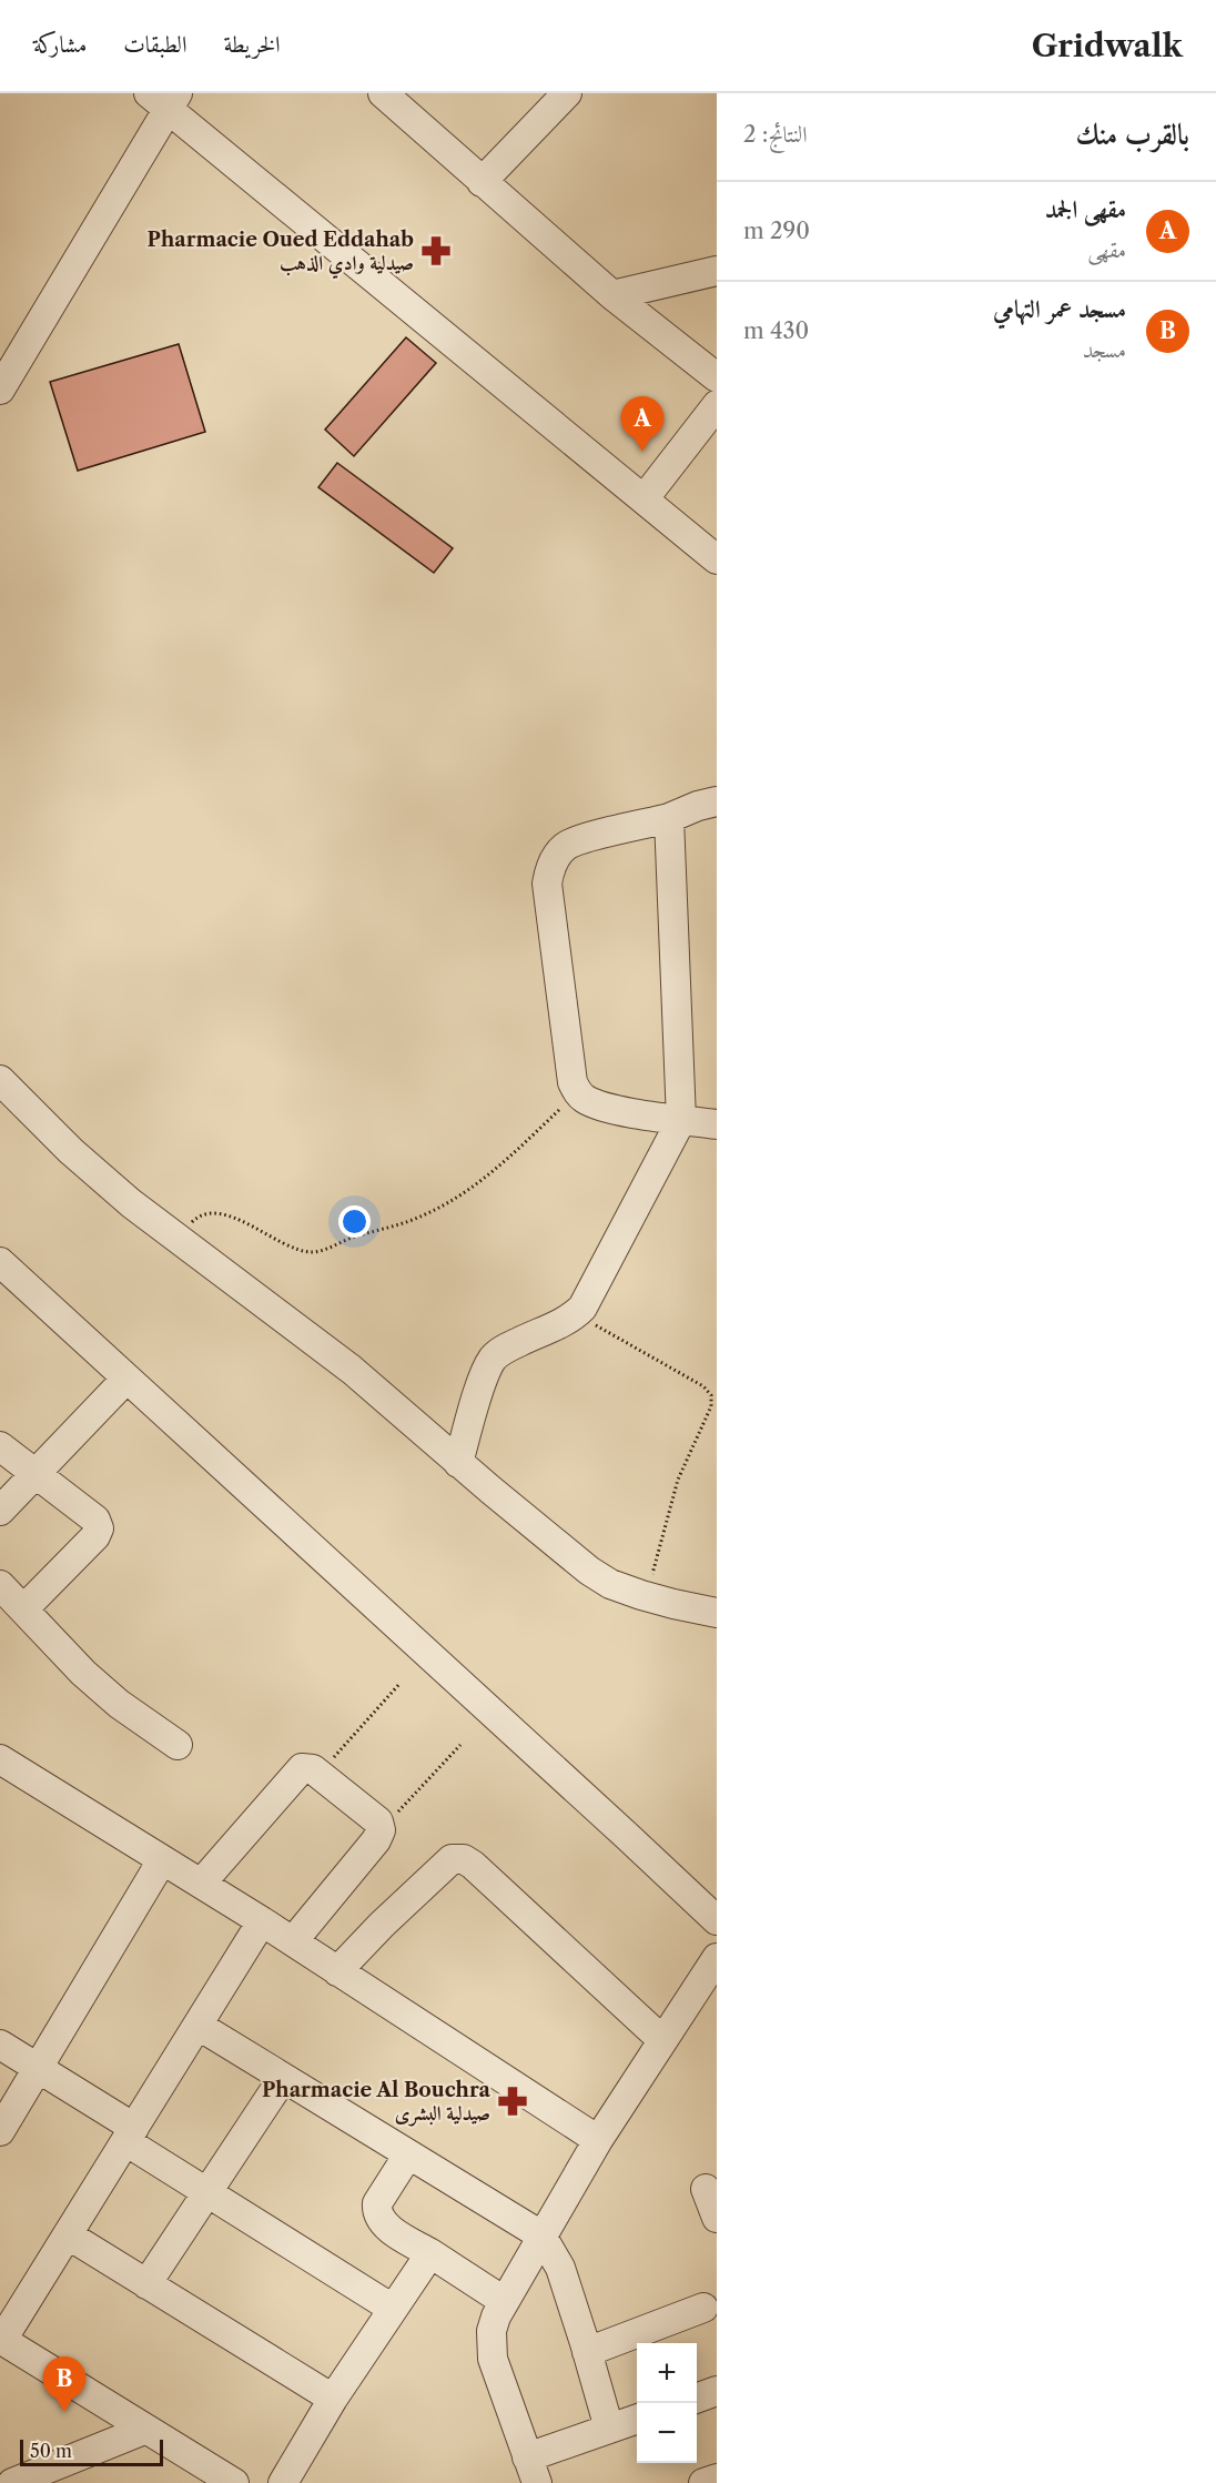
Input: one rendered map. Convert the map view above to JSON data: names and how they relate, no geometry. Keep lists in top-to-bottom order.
{
  "places": {
    "pharmacy": ["Pharmacie Oued Eddahab صيدلية وادي الذهب", "Pharmacie Al Bouchra صيدلية البشرى"]
  },
  "scale_bar": "50 m",
  "page": {
    "header": "Gridwalk",
    "nav": ["الخريطة", "الطبقات", "مشاركة"],
    "heading": ["بالقرب منك", "النتائج: 2"],
    "list": [
      {
        "mark": "A",
        "name": "مقهى الجمد",
        "note": "مقهى",
        "value": "290 m"
      },
      {
        "mark": "B",
        "name": "مسجد عمر التهامي",
        "note": "مسجد",
        "value": "430 m"
      }
    ],
    "pins": ["A", "B"],
    "map_buttons": ["+", "−"],
    "scale": "50 m"
  }
}
